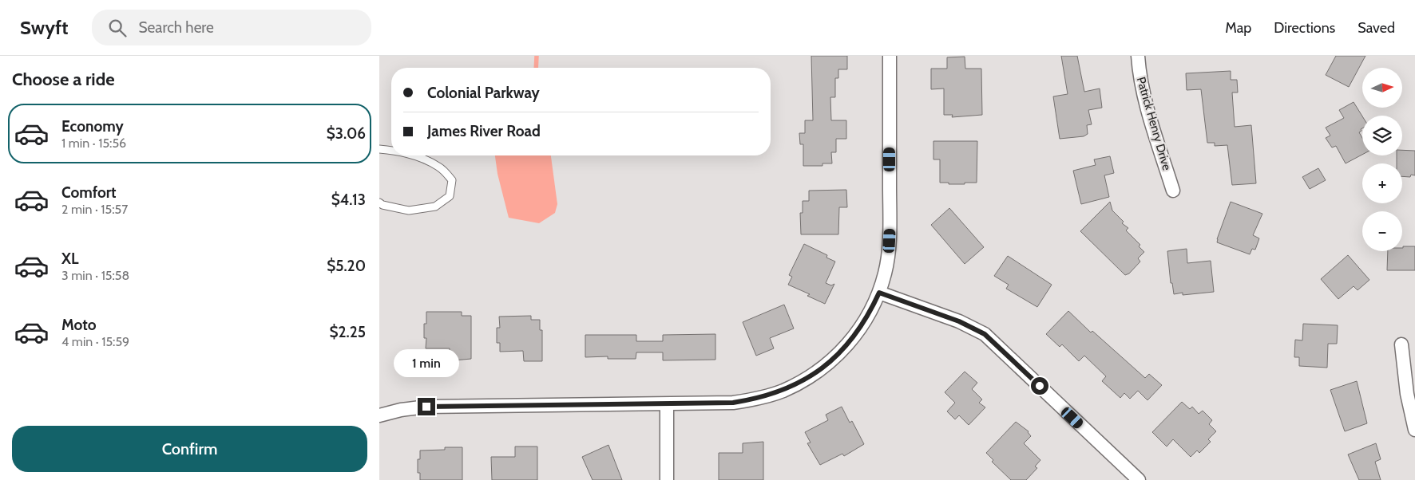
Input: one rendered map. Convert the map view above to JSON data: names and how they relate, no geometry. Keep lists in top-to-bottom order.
{
  "streets": {
    "street": ["Patrick Henry Drive"]
  },
  "north": "right",
  "page": {
    "header": "Swyft",
    "search": "Search here",
    "nav": ["Map", "Directions", "Saved"],
    "heading": "Choose a ride",
    "map_buttons": ["+", "−"],
    "banner": ["Colonial Parkway", "James River Road"],
    "list": [
      {
        "name": "Economy",
        "note": "1 min · 15:56",
        "value": "$3.06"
      },
      {
        "name": "Comfort",
        "note": "2 min · 15:57",
        "value": "$4.13"
      },
      {
        "name": "XL",
        "note": "3 min · 15:58",
        "value": "$5.20"
      },
      {
        "name": "Moto",
        "note": "4 min · 15:59",
        "value": "$2.25"
      }
    ],
    "bubble": "1 min",
    "buttons": "Confirm"
  }
}
